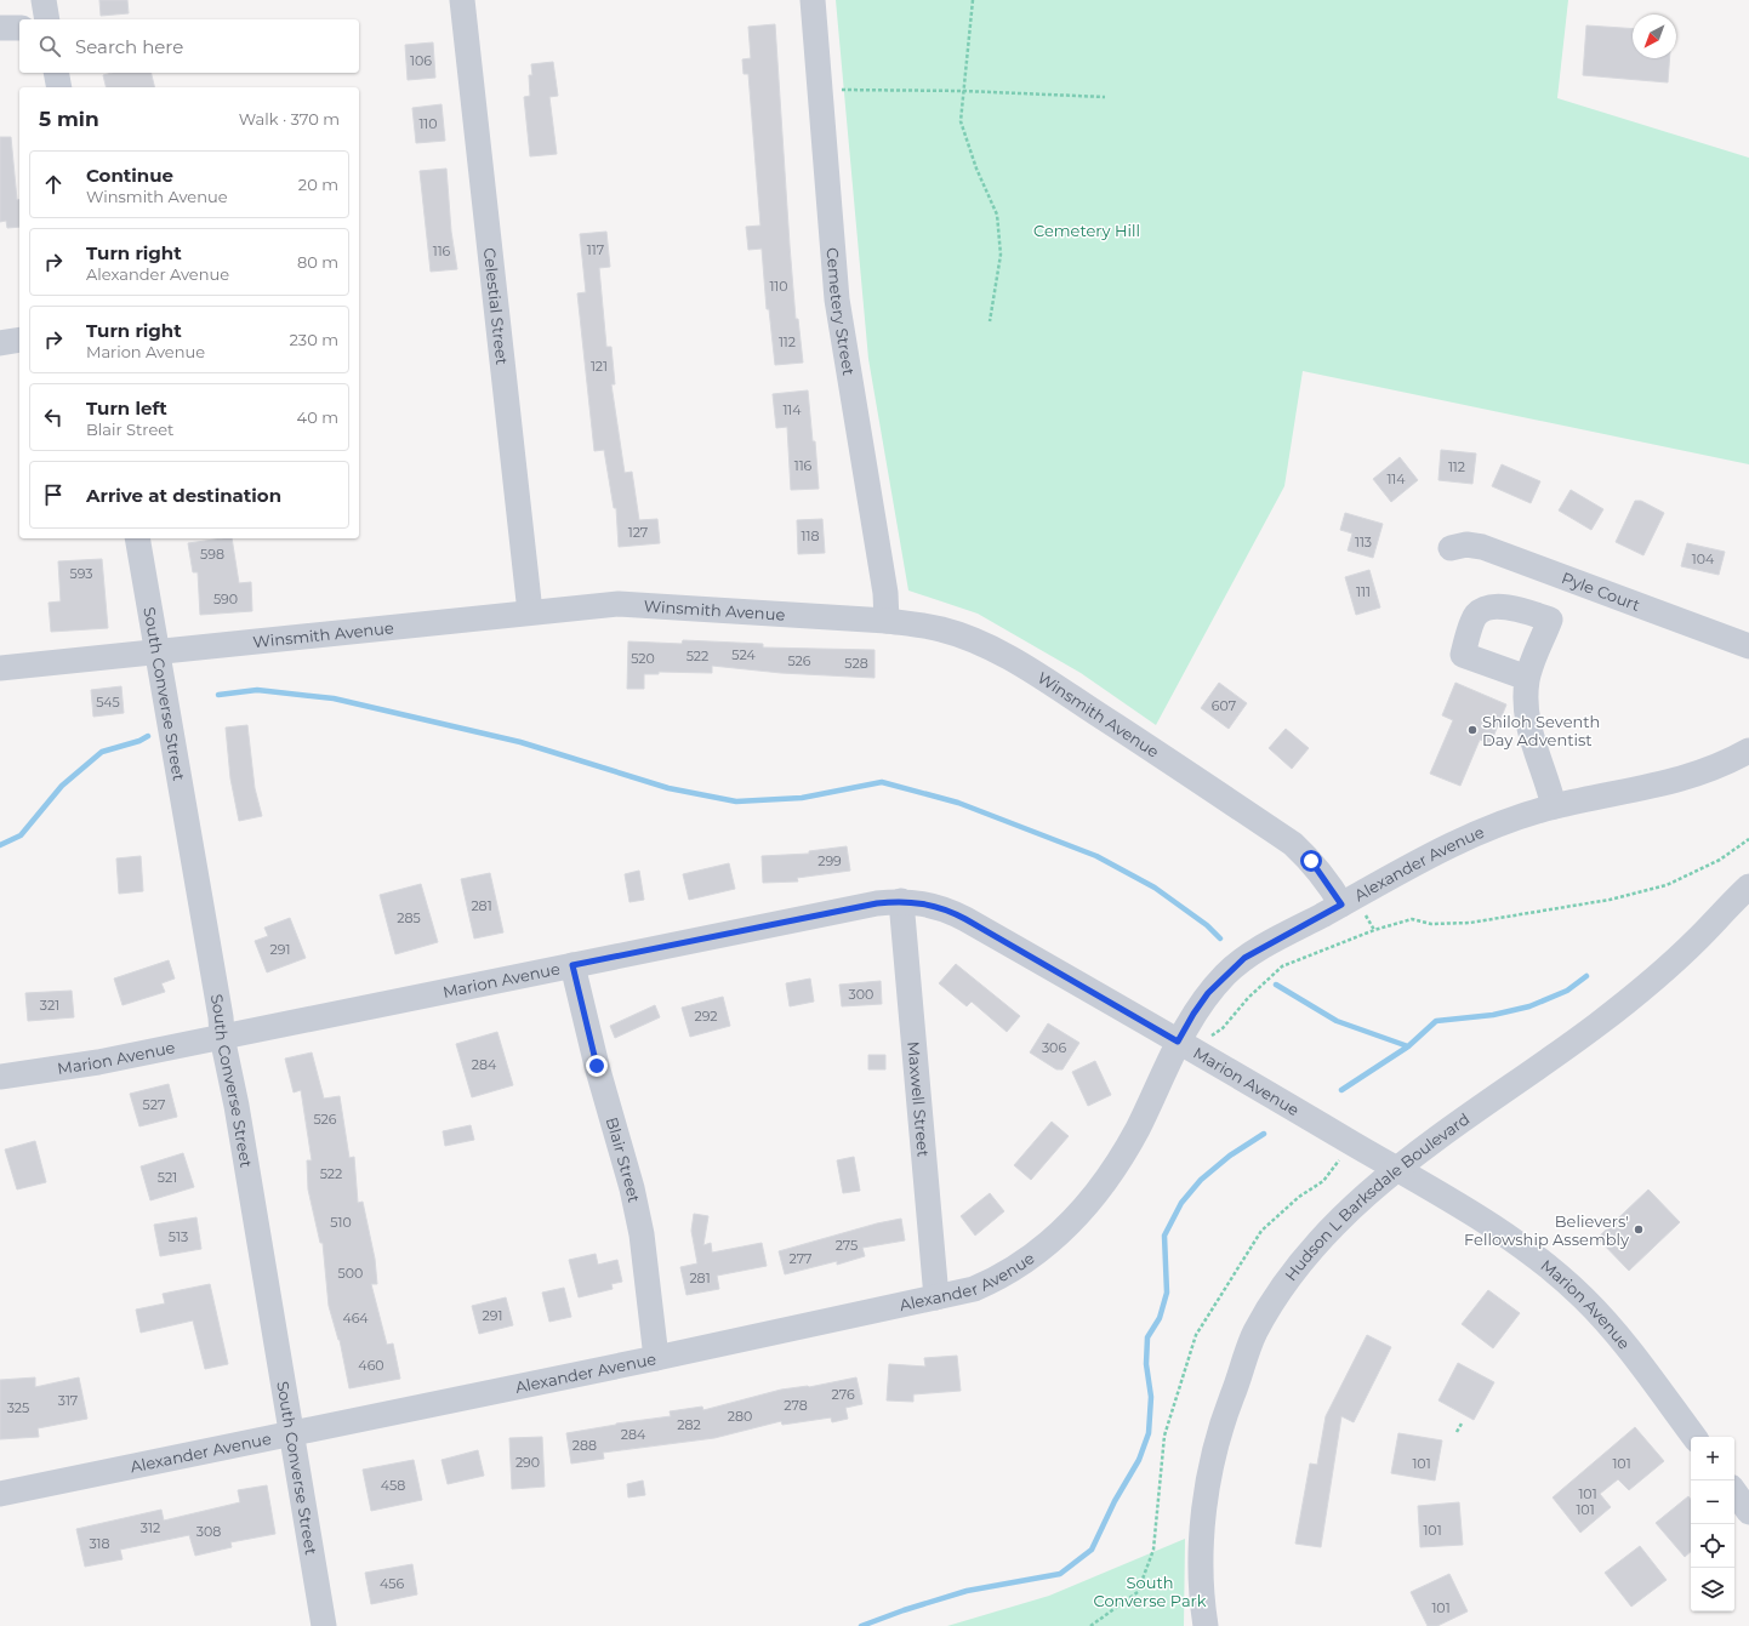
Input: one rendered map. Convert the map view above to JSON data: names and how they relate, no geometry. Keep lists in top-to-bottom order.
{
  "streets": {
    "street": [
      "Celestial Street",
      "Cemetery Street",
      "Pyle Court",
      "Winsmith Avenue",
      "South Converse Street",
      "Alexander Avenue",
      "Marion Avenue",
      "Maxwell Street",
      "Blair Street",
      "Hudson L Barksdale Boulevard"
    ]
  },
  "crossings": [
    ["Celestial Street", "Winsmith Avenue"],
    ["Cemetery Street", "Winsmith Avenue"],
    ["Winsmith Avenue", "South Converse Street"],
    ["Winsmith Avenue", "Alexander Avenue"],
    ["South Converse Street", "Alexander Avenue"],
    ["South Converse Street", "Marion Avenue"],
    ["Alexander Avenue", "Marion Avenue"],
    ["Alexander Avenue", "Maxwell Street"],
    ["Alexander Avenue", "Blair Street"],
    ["Marion Avenue", "Maxwell Street"],
    ["Marion Avenue", "Blair Street"],
    ["Marion Avenue", "Hudson L Barksdale Boulevard"]
  ],
  "parks": ["Cemetery Hill", "South Converse Park"],
  "places": ["Shiloh Seventh Day Adventist", "Believers' Fellowship Assembly"],
  "house_numbers": [
    "106",
    "110",
    "117",
    "116",
    "110",
    "112",
    "121",
    "114",
    "116",
    "112",
    "114",
    "127",
    "118",
    "113",
    "598",
    "104",
    "593",
    "111",
    "590",
    "524",
    "522",
    "520",
    "526",
    "528",
    "545",
    "607",
    "299",
    "281",
    "285",
    "291",
    "300",
    "321",
    "292",
    "306",
    "284",
    "527",
    "526",
    "522",
    "521",
    "510",
    "513",
    "275",
    "277",
    "500",
    "281",
    "291",
    "464",
    "460",
    "276",
    "317",
    "278",
    "325",
    "280",
    "282",
    "284",
    "288",
    "290",
    "101",
    "101",
    "458",
    "101",
    "101",
    "312",
    "101",
    "308",
    "318",
    "456",
    "101"
  ],
  "north": "bottom left",
  "page": {
    "search": "Search here",
    "heading": ["5 min", "Walk · 370 m"],
    "list": [
      ["Continue", "Winsmith Avenue", "20 m"],
      ["Turn right", "Alexander Avenue", "80 m"],
      ["Turn right", "Marion Avenue", "230 m"],
      ["Turn left", "Blair Street", "40 m"],
      "Arrive at destination"
    ],
    "map_buttons": ["+", "−"]
  }
}
